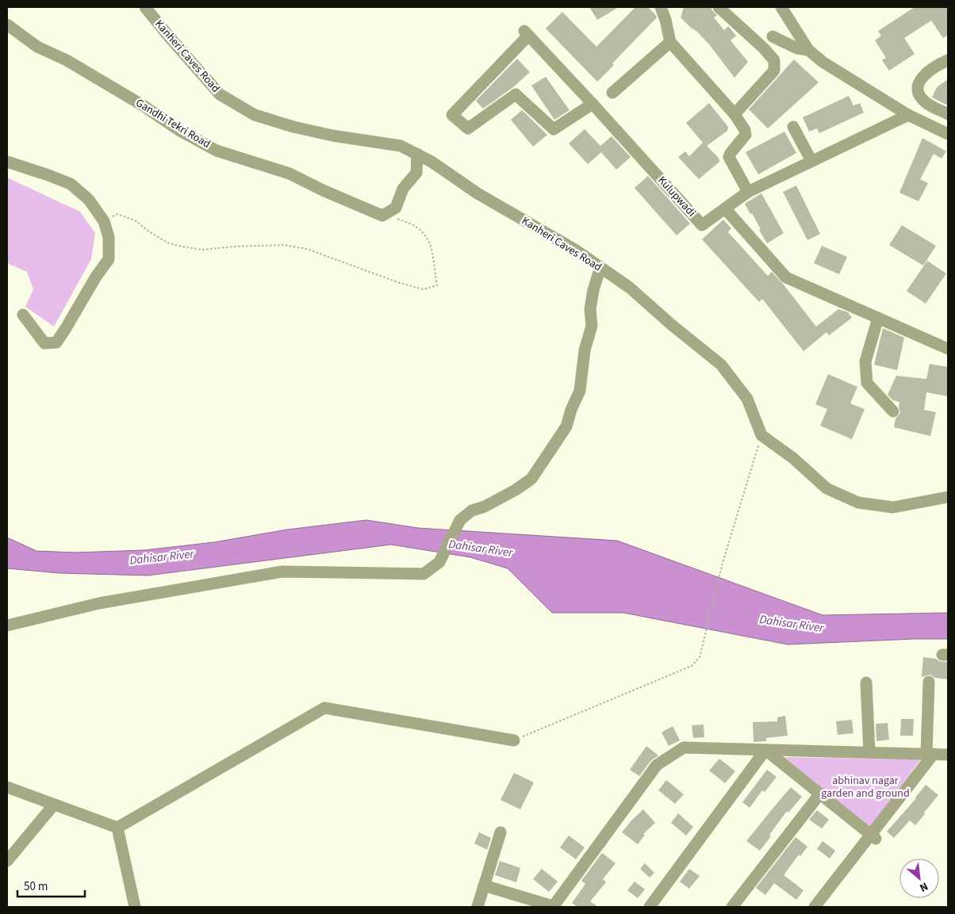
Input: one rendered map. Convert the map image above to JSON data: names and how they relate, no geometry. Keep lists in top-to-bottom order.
{
  "streets": {
    "street": ["Kanheri Caves Road", "Gandhi Tekri Road", "Kulupwadi"]
  },
  "water": ["Dahisar River"],
  "parks": ["abhinav nagar garden and ground"],
  "scale_bar": "50 m",
  "north": "bottom right"
}
